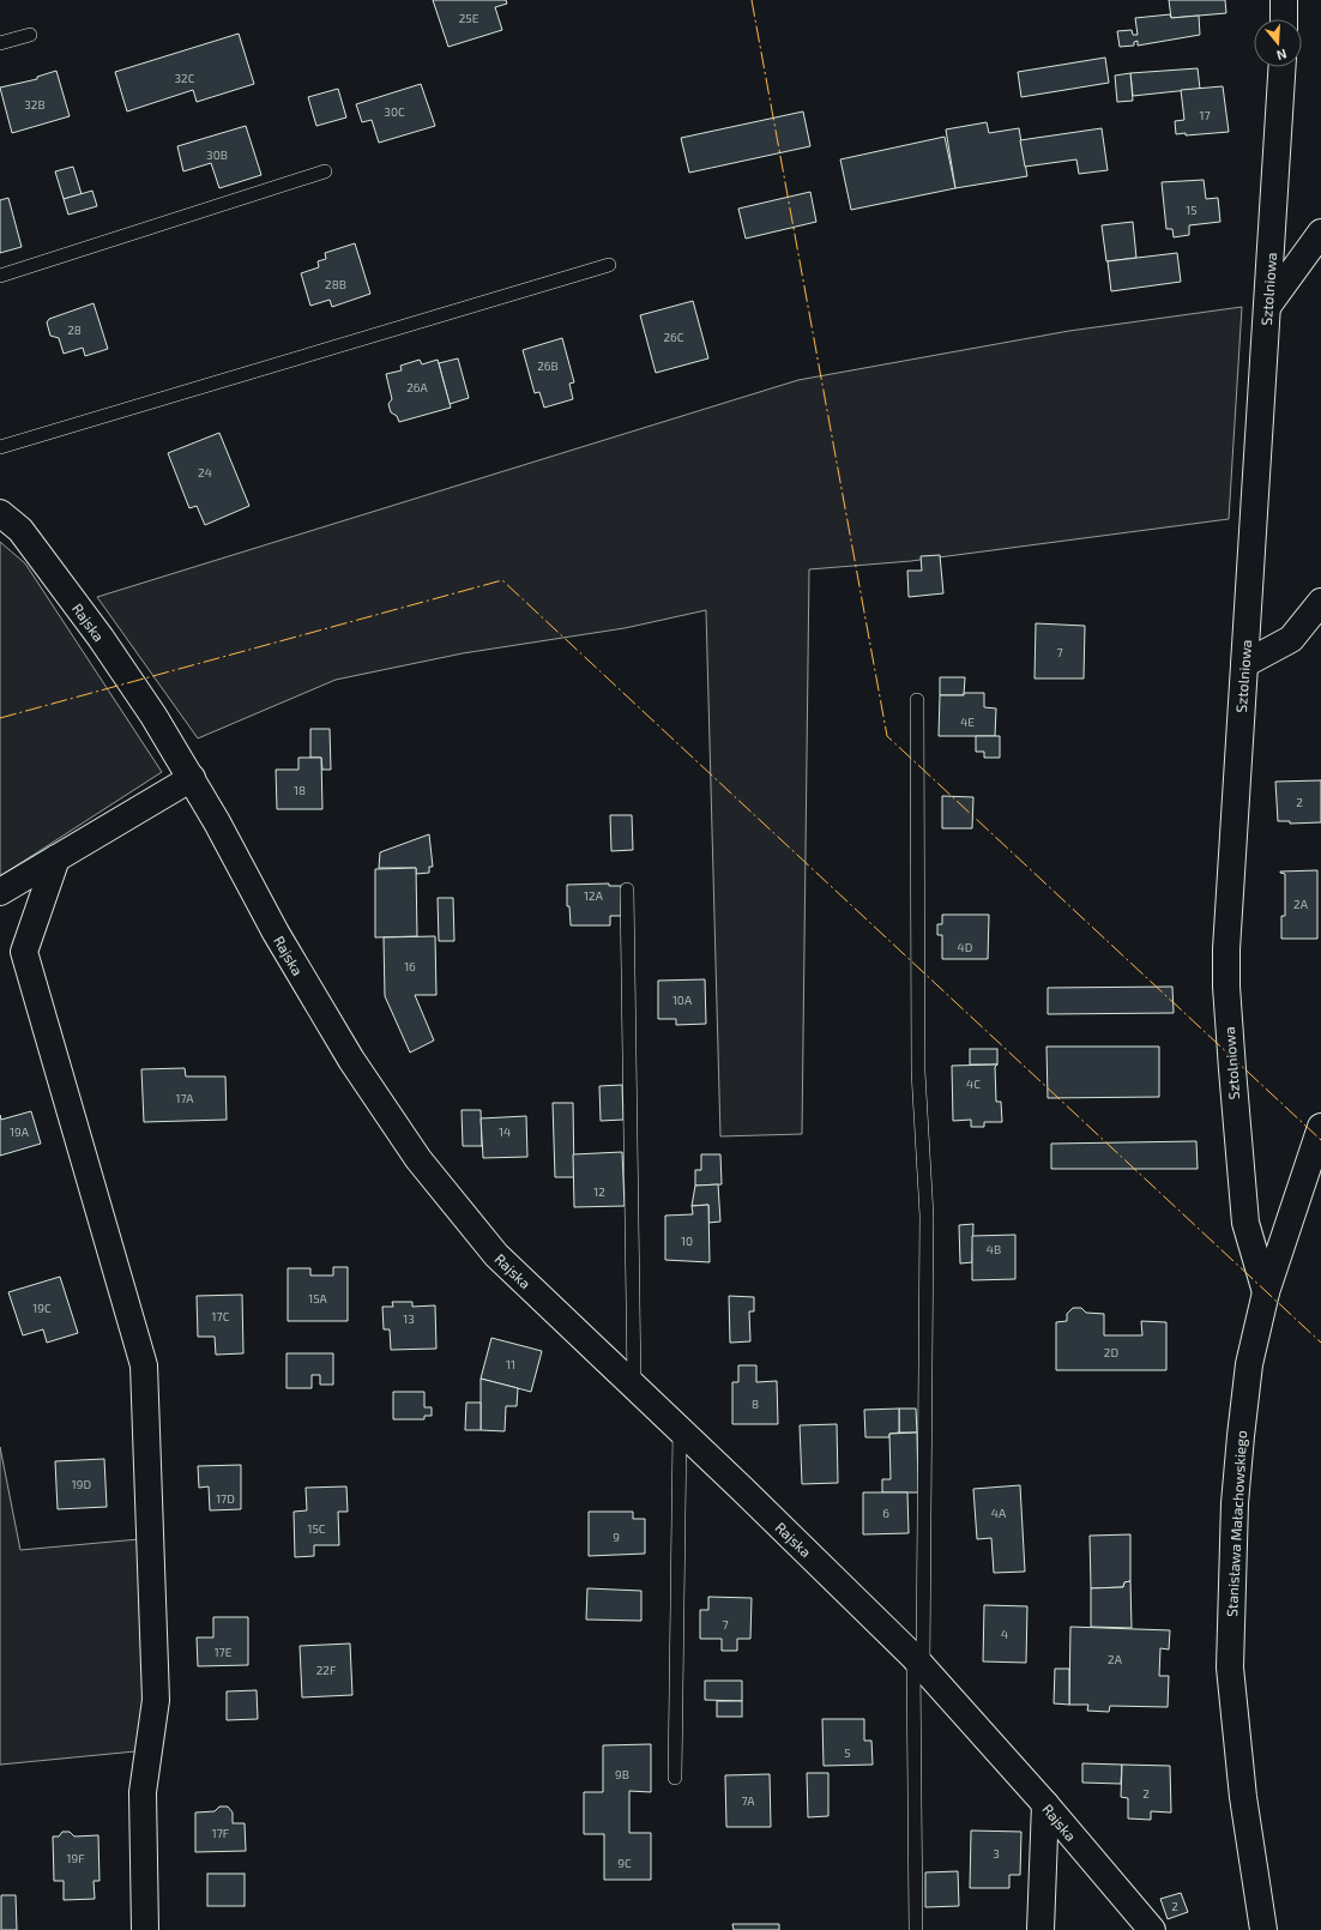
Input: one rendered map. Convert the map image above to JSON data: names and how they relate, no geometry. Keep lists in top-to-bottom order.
{
  "streets": {
    "street": ["Sztolniowa", "Rajska", "Stanisława Małachowskiego"]
  },
  "crossings": [
    ["Sztolniowa", "Stanisława Małachowskiego"]
  ],
  "house_numbers": [
    "25E",
    "32C",
    "32B",
    "30C",
    "17",
    "30B",
    "15",
    "28B",
    "28",
    "26C",
    "26B",
    "26A",
    "24",
    "7",
    "4E",
    "18",
    "2",
    "12A",
    "2A",
    "4D",
    "16",
    "10A",
    "4C",
    "17A",
    "19A",
    "14",
    "12",
    "10",
    "4B",
    "15A",
    "19C",
    "17C",
    "13",
    "2D",
    "11",
    "8",
    "19D",
    "17D",
    "6",
    "4A",
    "15C",
    "9",
    "7",
    "4",
    "17E",
    "2A",
    "22F",
    "5",
    "9B",
    "2",
    "7A",
    "17F",
    "3",
    "19F",
    "9C",
    "2"
  ],
  "north": "bottom"
}
